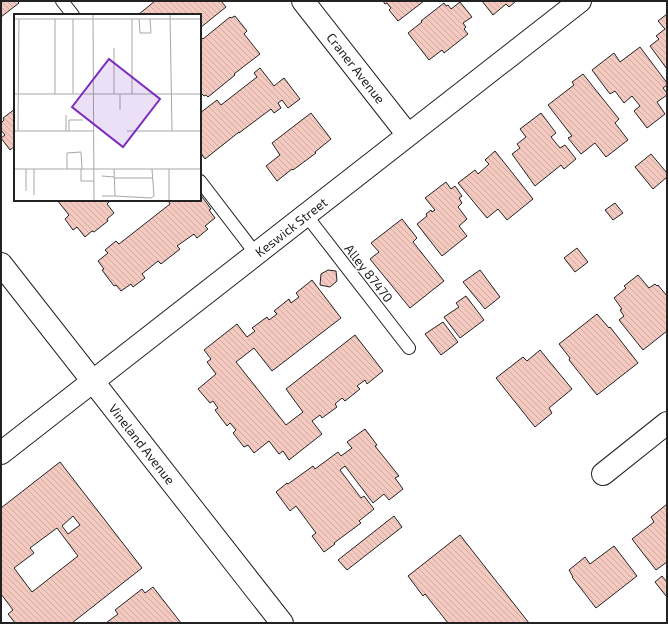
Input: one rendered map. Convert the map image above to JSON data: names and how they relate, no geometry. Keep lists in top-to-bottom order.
{
  "streets": {
    "street": ["Craner Avenue", "Keswick Street", "Vineland Avenue"],
    "lane": ["Alley 87470"]
  },
  "crossings": [
    ["Craner Avenue", "Keswick Street"],
    ["Keswick Street", "Alley 87470"],
    ["Keswick Street", "Vineland Avenue"]
  ]
}
